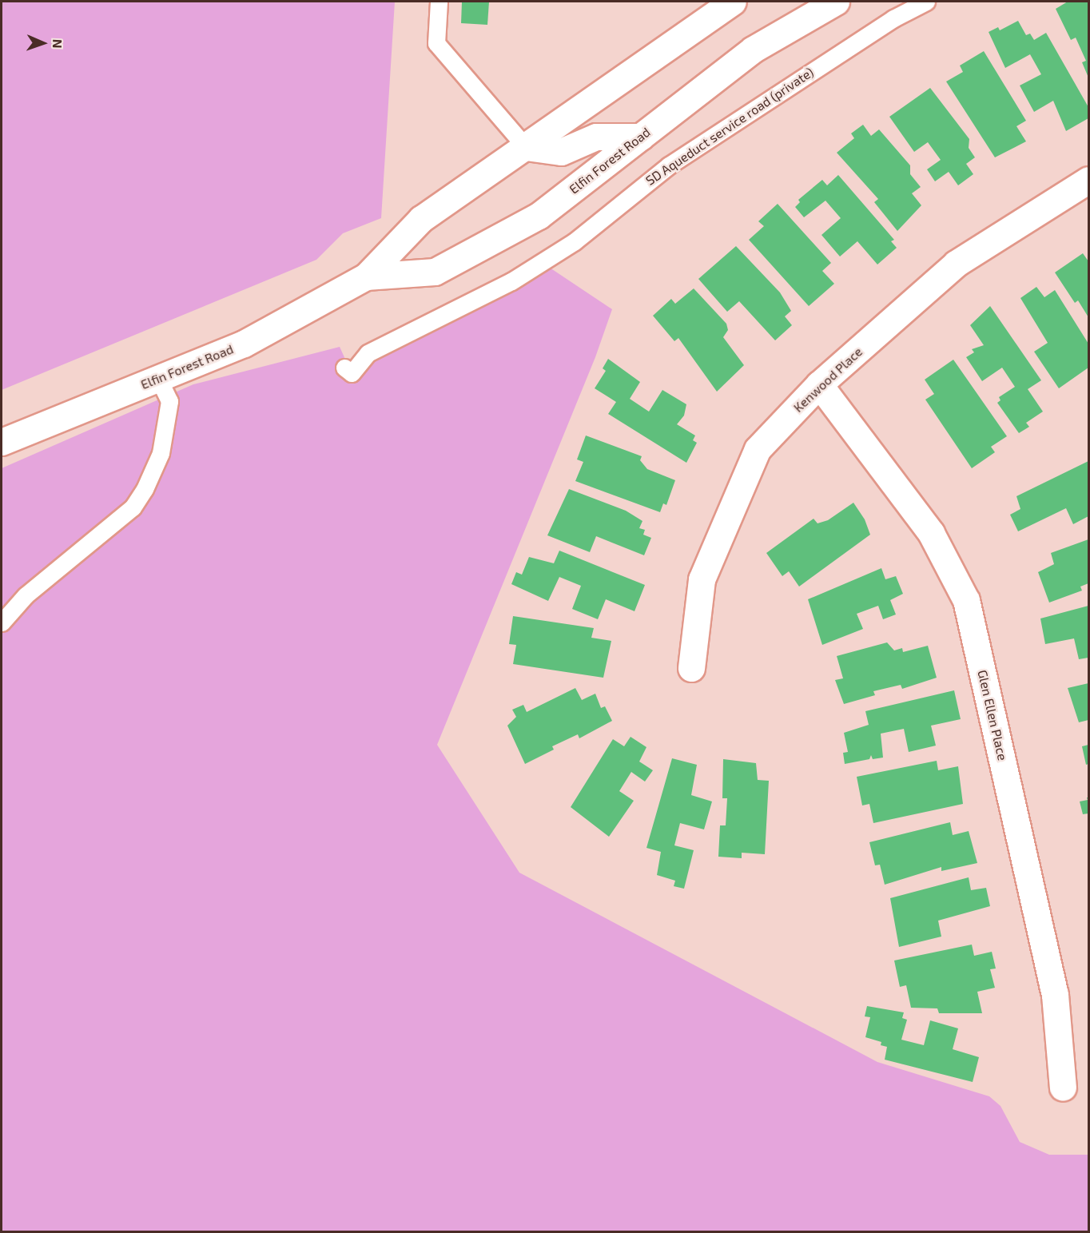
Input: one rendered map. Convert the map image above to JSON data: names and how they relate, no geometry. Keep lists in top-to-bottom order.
{
  "streets": {
    "main road": ["Elfin Forest Road", "Kenwood Place", "Glen Ellen Place"],
    "lane": ["SD Aqueduct service road (private)"]
  },
  "crossings": [
    ["Kenwood Place", "Glen Ellen Place"]
  ],
  "north": "right"
}
